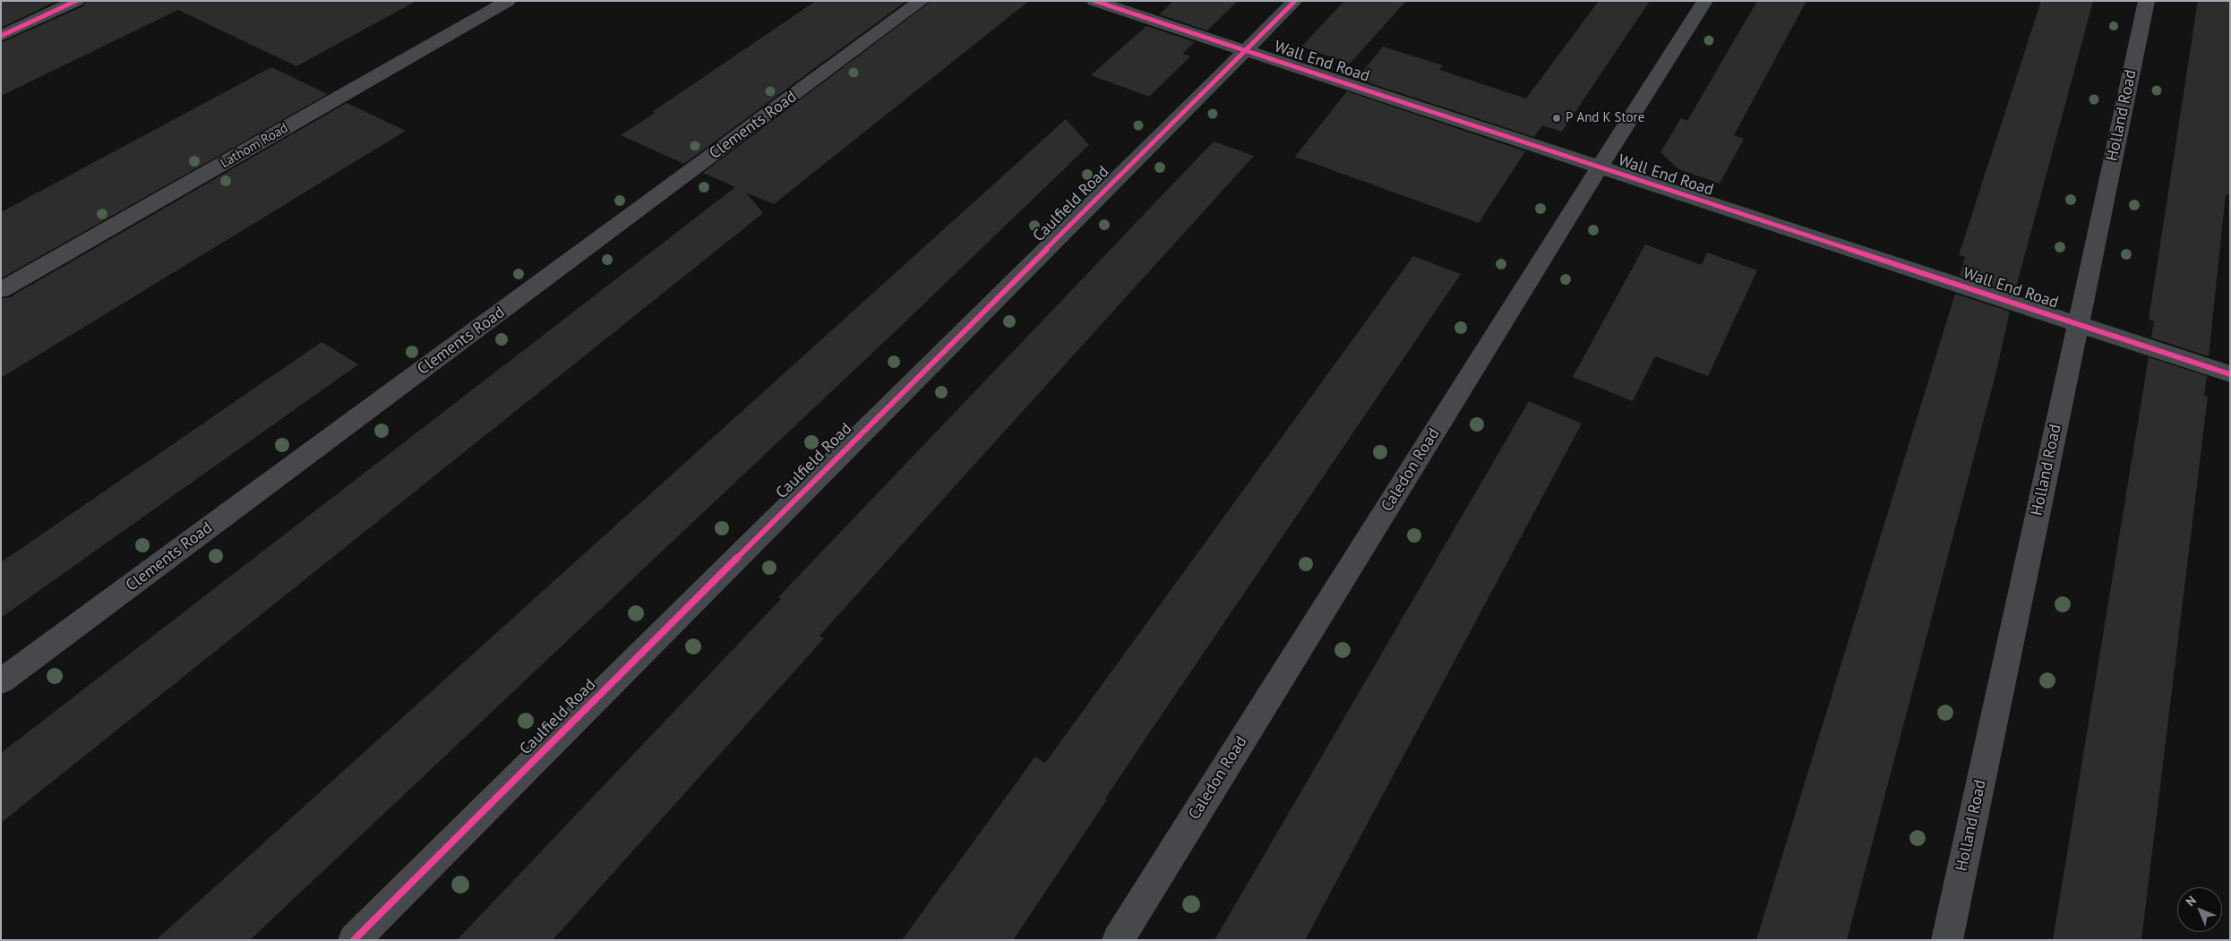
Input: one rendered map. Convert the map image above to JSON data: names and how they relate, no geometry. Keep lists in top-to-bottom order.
{
  "streets": {
    "street": [
      "Wall End Road",
      "Holland Road",
      "Clements Road",
      "Lathom Road",
      "Caulfield Road",
      "Caledon Road"
    ]
  },
  "crossings": [
    ["Wall End Road", "Holland Road"],
    ["Wall End Road", "Caulfield Road"],
    ["Wall End Road", "Caledon Road"]
  ],
  "places": ["P And K Store"],
  "north": "top left"
}
